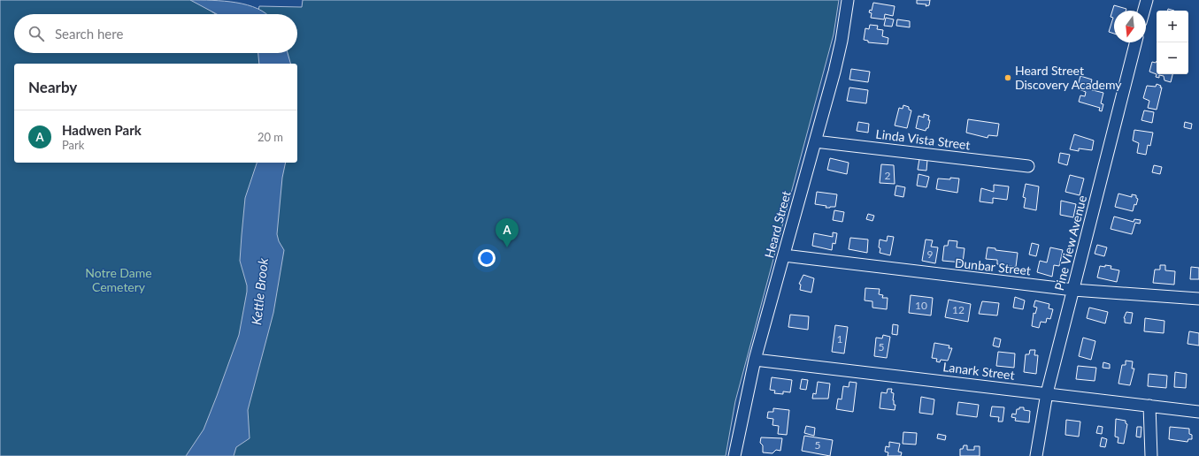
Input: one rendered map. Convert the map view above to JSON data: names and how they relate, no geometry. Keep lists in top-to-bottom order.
{
  "streets": {
    "street": [
      "Linda Vista Street",
      "Heard Street",
      "Pine View Avenue",
      "Dunbar Street",
      "Lanark Street"
    ]
  },
  "crossings": [
    ["Linda Vista Street", "Heard Street"],
    ["Heard Street", "Dunbar Street"],
    ["Heard Street", "Lanark Street"],
    ["Pine View Avenue", "Dunbar Street"],
    ["Pine View Avenue", "Lanark Street"]
  ],
  "water": ["Kettle Brook"],
  "parks": ["Notre Dame Cemetery"],
  "places": ["Heard Street Discovery Academy"],
  "house_numbers": [
    "2",
    "9",
    "10",
    "12",
    "1",
    "5",
    "5"
  ],
  "north": "bottom",
  "page": {
    "map_buttons": ["+", "−"],
    "search": "Search here",
    "heading": "Nearby",
    "list": [
      {
        "mark": "A",
        "name": "Hadwen Park",
        "note": "Park",
        "value": "20 m"
      }
    ],
    "pins": "A"
  }
}
